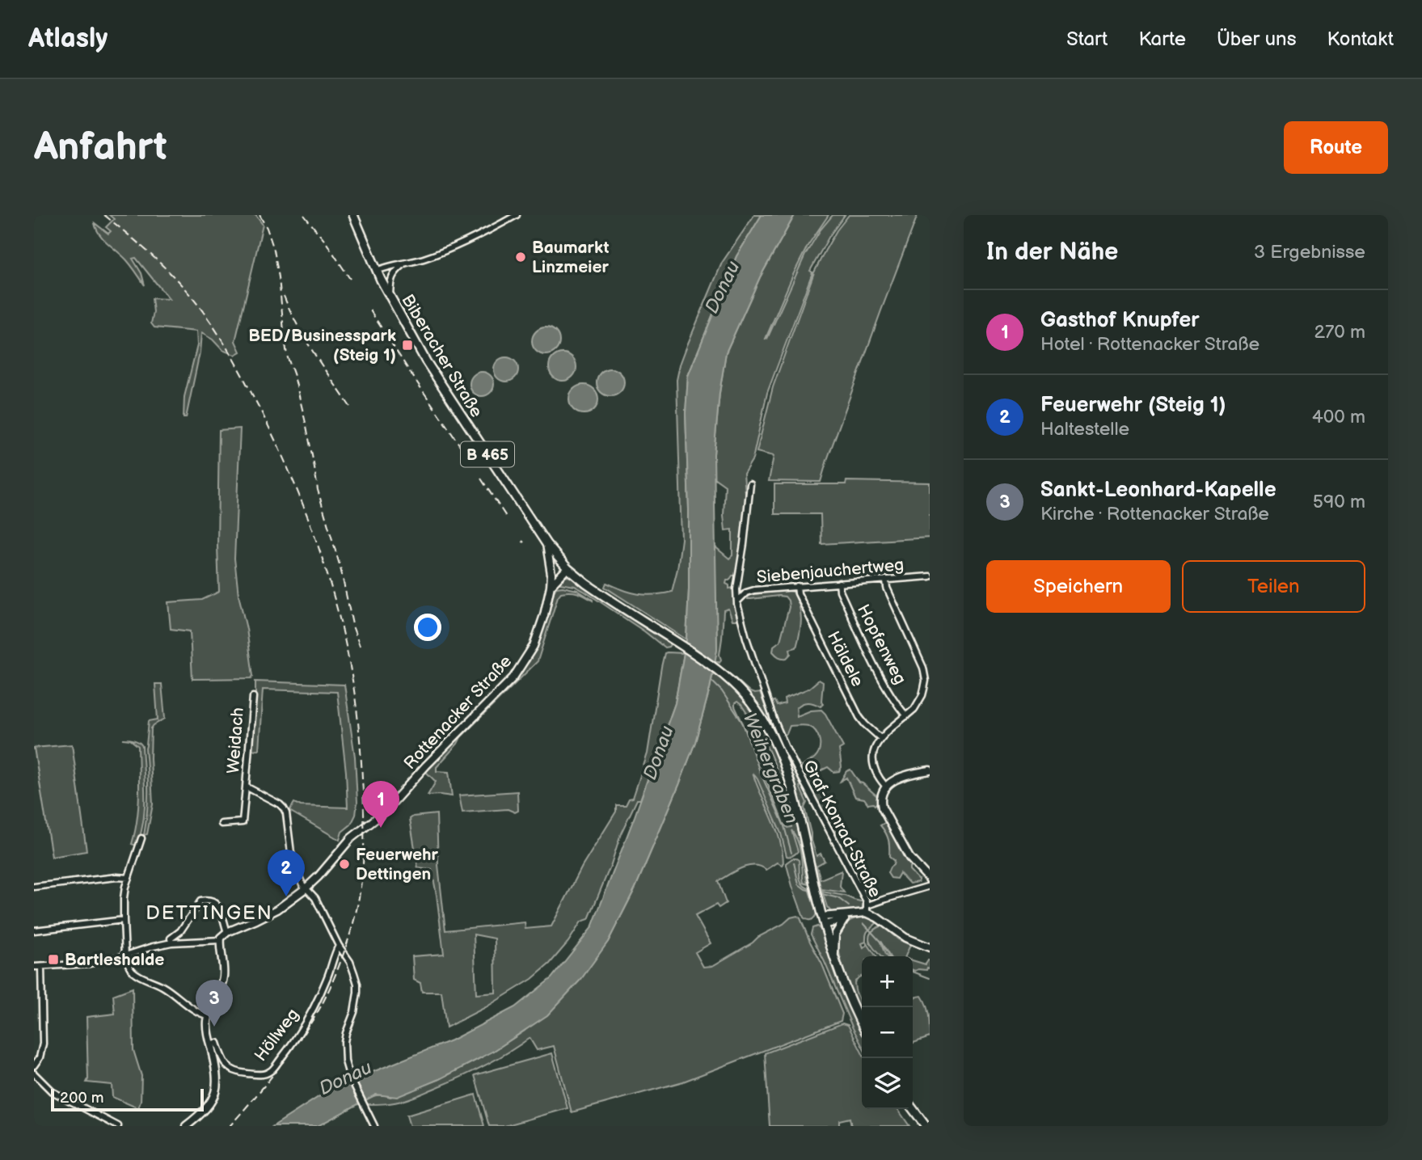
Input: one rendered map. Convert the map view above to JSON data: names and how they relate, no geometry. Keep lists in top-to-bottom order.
{
  "streets": {
    "main road": [
      "Biberacher Straße",
      "B 465",
      "Rottenacker Straße",
      "Graf-Konrad-Straße"
    ],
    "street": [
      "Siebenjauchertweg",
      "Hopfenweg",
      "Häldele",
      "Weidach",
      "Höllweg"
    ]
  },
  "crossings": [
    ["Biberacher Straße", "B 465"],
    ["Biberacher Straße", "Rottenacker Straße"],
    ["B 465", "Rottenacker Straße"],
    ["Siebenjauchertweg", "Hopfenweg"],
    ["Siebenjauchertweg", "Häldele"],
    ["Siebenjauchertweg", "Graf-Konrad-Straße"],
    ["Rottenacker Straße", "Weidach"]
  ],
  "districts": ["DETTINGEN"],
  "water": ["Donau", "Weihergraben"],
  "places": {
    "other": ["Baumarkt Linzmeier", "Feuerwehr Dettingen"],
    "transit": ["BED/Businesspark (Steig 1)", "Bartleshalde"]
  },
  "scale_bar": "200 m",
  "page": {
    "header": "Atlasly",
    "nav": [
      "Start",
      "Karte",
      "Über uns",
      "Kontakt"
    ],
    "buttons": [
      "Route",
      ["Speichern", "Teilen"]
    ],
    "title": "Anfahrt",
    "heading": ["In der Nähe", "3 Ergebnisse"],
    "list": [
      {
        "mark": "1",
        "name": "Gasthof Knupfer",
        "note": "Hotel · Rottenacker Straße",
        "value": "270 m"
      },
      {
        "mark": "2",
        "name": "Feuerwehr (Steig 1)",
        "note": "Haltestelle",
        "value": "400 m"
      },
      {
        "mark": "3",
        "name": "Sankt-Leonhard-Kapelle",
        "note": "Kirche · Rottenacker Straße",
        "value": "590 m"
      }
    ],
    "pins": ["1", "2", "3"],
    "map_buttons": ["+", "−"],
    "scale": "200 m"
  }
}
